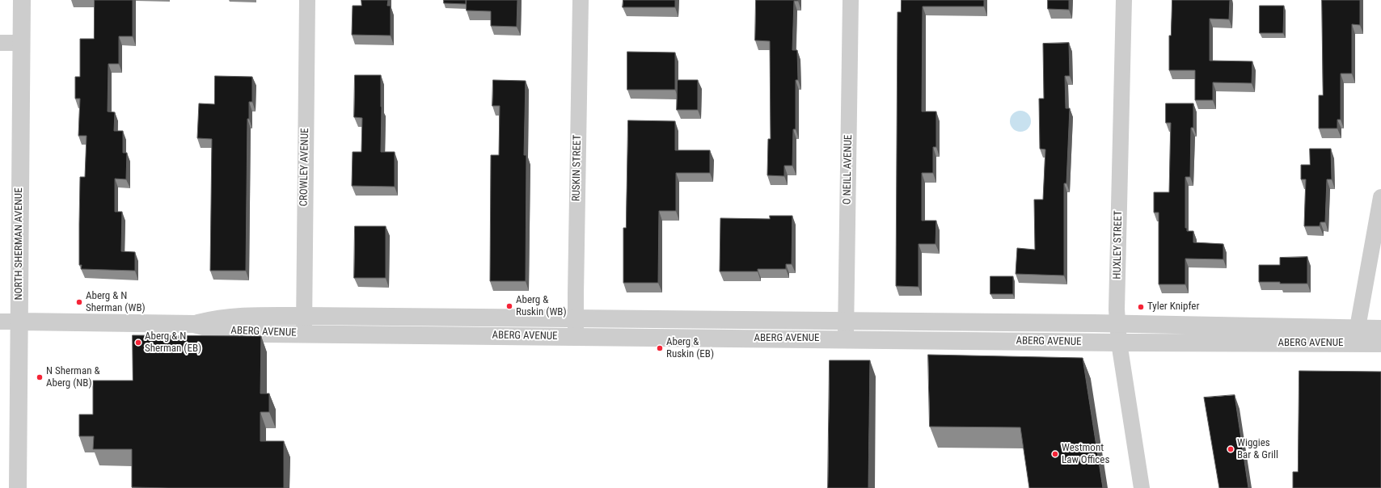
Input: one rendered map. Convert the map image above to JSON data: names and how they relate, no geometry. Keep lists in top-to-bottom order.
{
  "streets": {
    "street": [
      "CROWLEY AVENUE",
      "RUSKIN STREET",
      "O NEILL AVENUE",
      "NORTH SHERMAN AVENUE",
      "HUXLEY STREET",
      "ABERG AVENUE"
    ]
  },
  "crossings": [
    ["CROWLEY AVENUE", "ABERG AVENUE"],
    ["RUSKIN STREET", "ABERG AVENUE"],
    ["O NEILL AVENUE", "ABERG AVENUE"],
    ["NORTH SHERMAN AVENUE", "ABERG AVENUE"],
    ["HUXLEY STREET", "ABERG AVENUE"]
  ],
  "places": [
    "Aberg & N Sherman (WB)",
    "Aberg & Ruskin (WB)",
    "Tyler Knipfer",
    "Aberg & N Sherman (EB)",
    "Aberg & Ruskin (EB)",
    "N Sherman & Aberg (NB)",
    "Wiggies Bar & Grill",
    "Westmont Law Offices"
  ]
}
